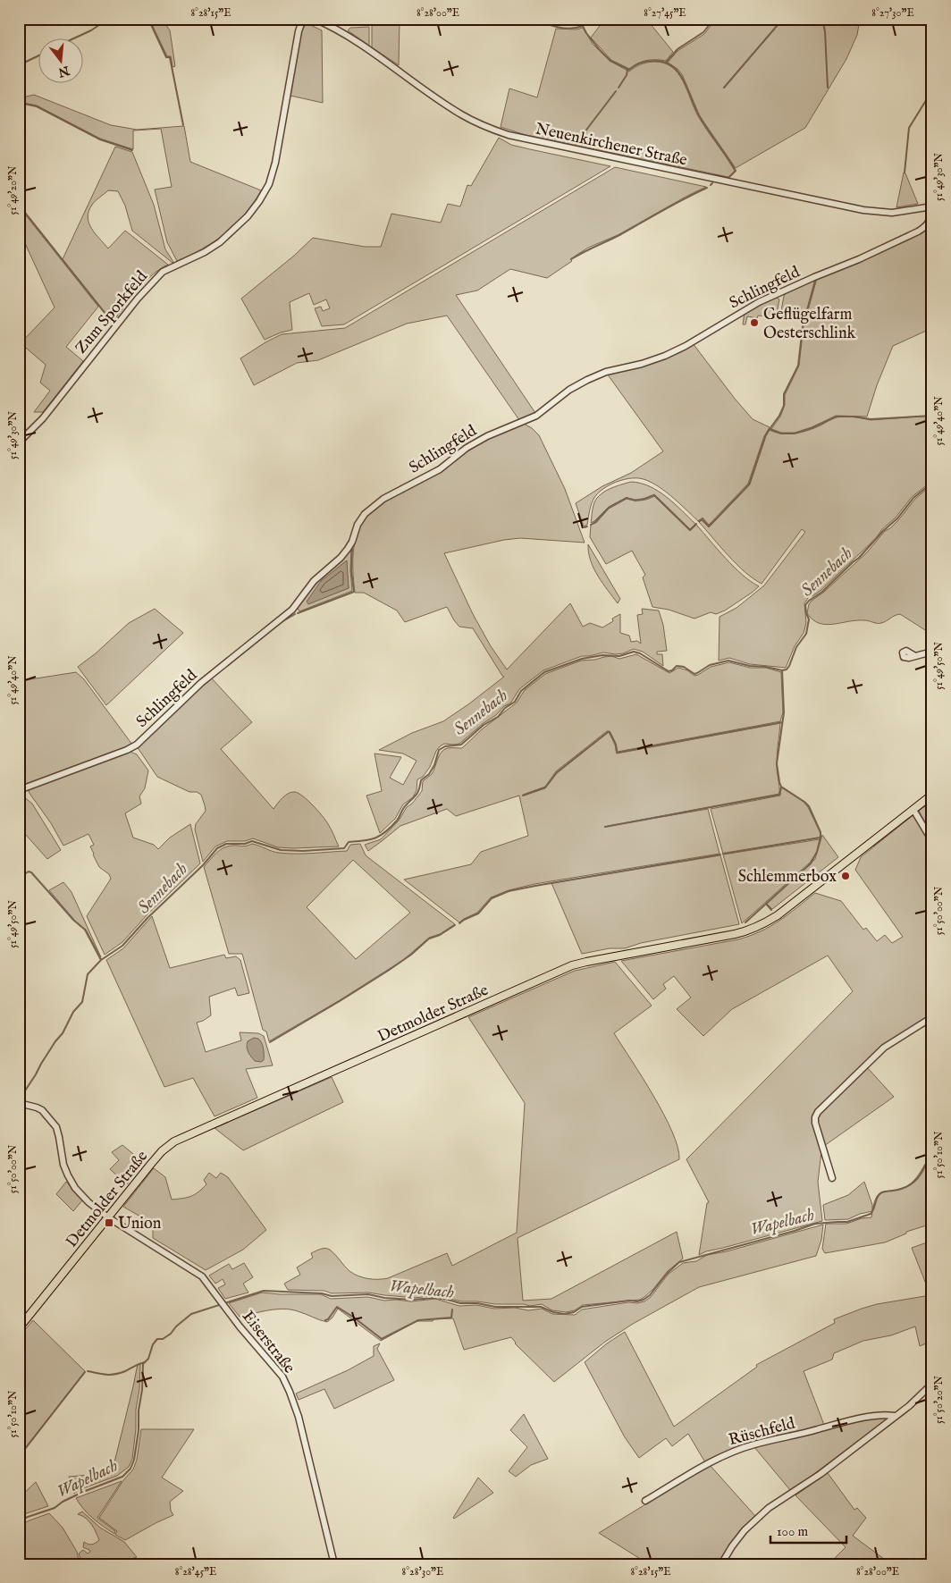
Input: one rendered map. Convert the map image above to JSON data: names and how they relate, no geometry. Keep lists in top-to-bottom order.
{
  "streets": {
    "main road": ["Detmolder Straße"],
    "street": [
      "Neuenkirchener Straße",
      "Schlingfeld",
      "Zum Sporkfeld",
      "Eiserstraße",
      "Rüschfeld"
    ]
  },
  "crossings": [
    ["Neuenkirchener Straße", "Schlingfeld"],
    ["Detmolder Straße", "Eiserstraße"]
  ],
  "water": ["Sennebach", "Wapelbach"],
  "places": {
    "other": ["Geflügelfarm Oesterschlink", "Schlemmerbox"],
    "transit": ["Union"]
  },
  "scale_bar": "100 m",
  "north": "bottom",
  "coordinates": [
    "8°28'15\"E",
    "8°28'00\"E",
    "8°27'45\"E",
    "8°27'30\"E",
    "51°49'30\"N",
    "51°49'20\"N",
    "51°49'40\"N",
    "51°49'50\"N",
    "51°50'00\"N",
    "51°50'10\"N",
    "51°50'20\"N",
    "8°28'45\"E",
    "8°28'30\"E"
  ]
}
